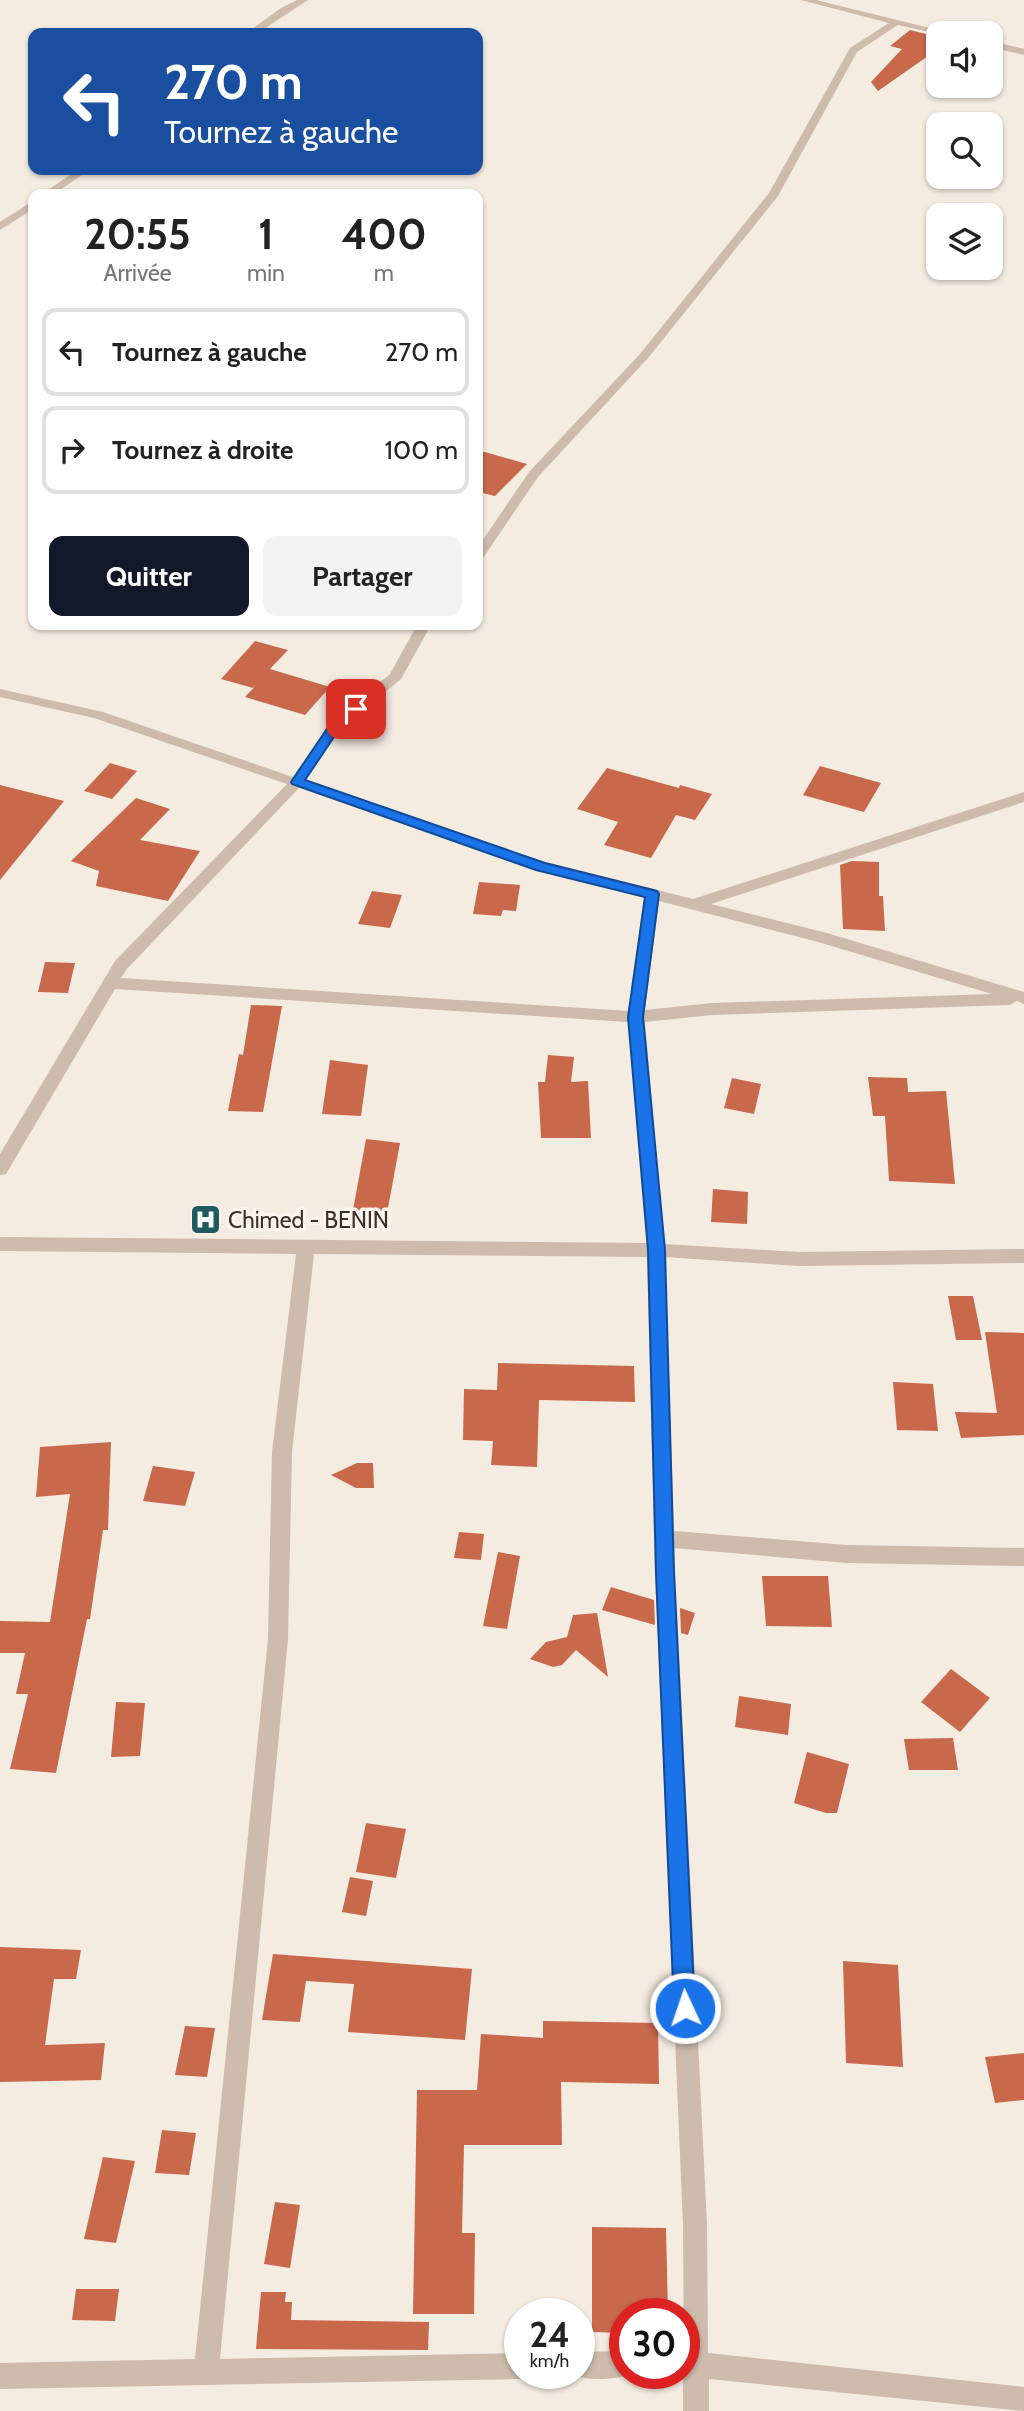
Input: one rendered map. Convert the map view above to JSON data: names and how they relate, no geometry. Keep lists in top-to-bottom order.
{
  "places": {
    "hospital": ["Chimed - BENIN"]
  },
  "page": {
    "turn": ["270 m", "Tournez à gauche"],
    "eta": [
      "20:55",
      "Arrivée",
      "1",
      "min",
      "400",
      "m"
    ],
    "list": [
      {
        "name": "Tournez à gauche",
        "value": "270 m"
      },
      {
        "name": "Tournez à droite",
        "value": "100 m"
      }
    ],
    "buttons": ["Quitter", "Partager"],
    "speed": "24 km/h",
    "limit": "30"
  }
}
